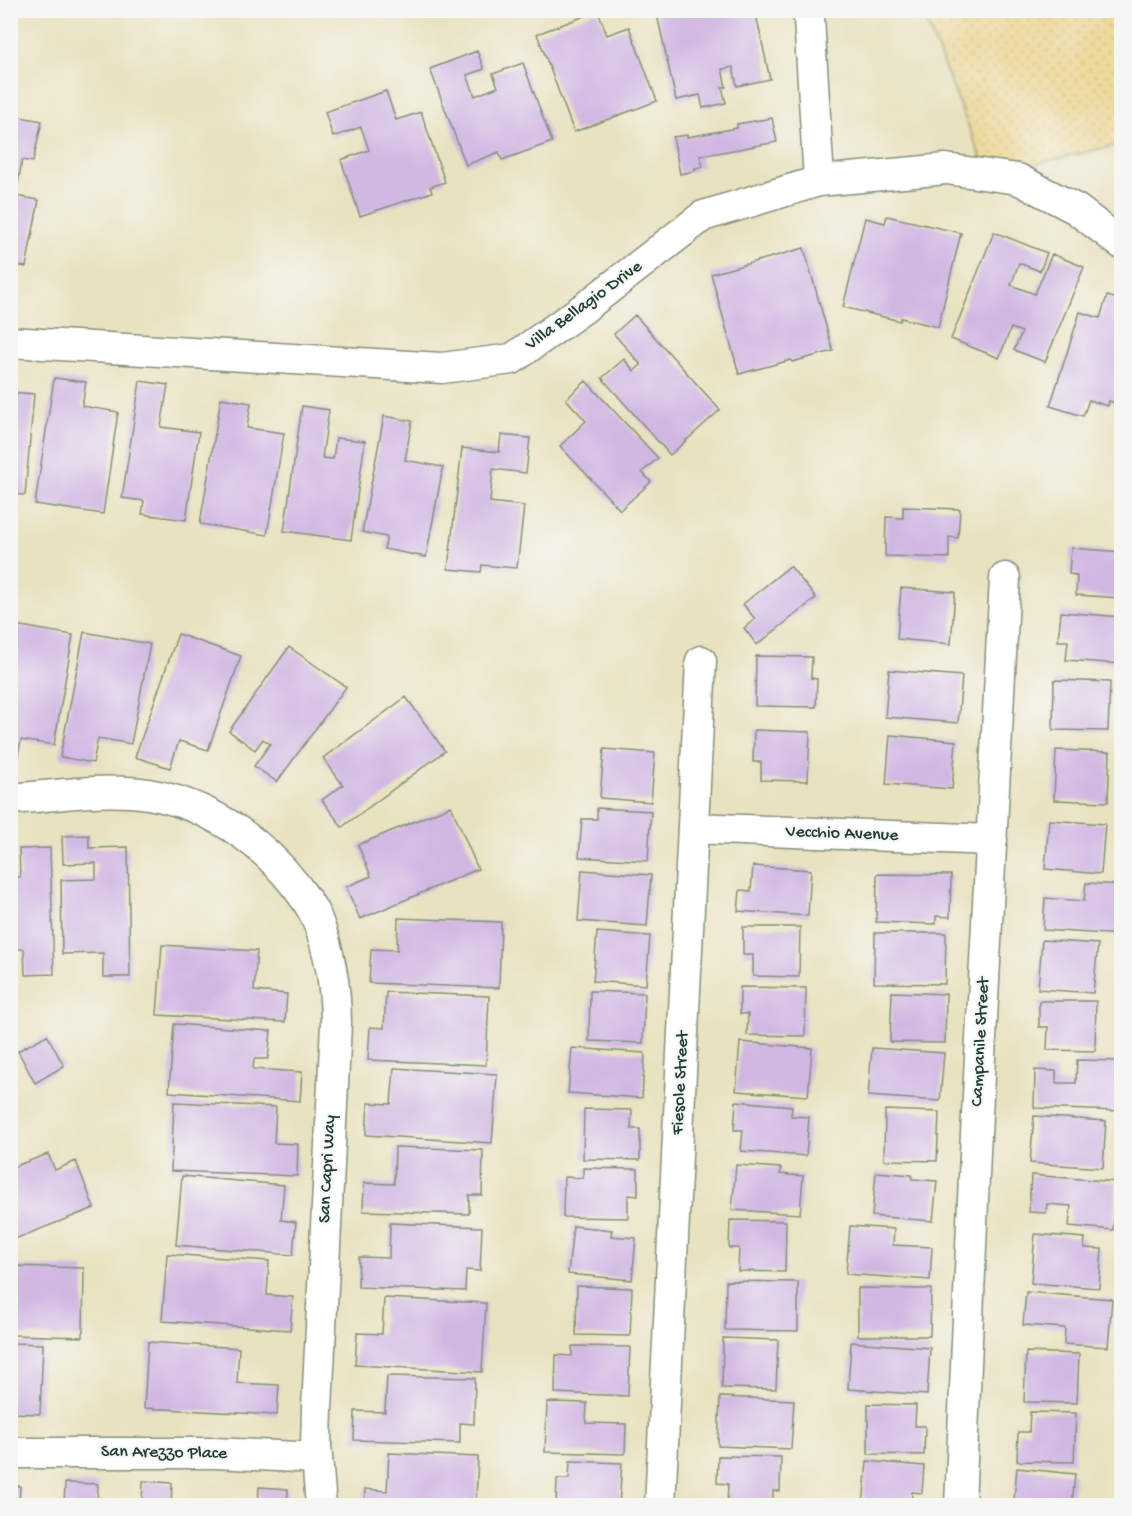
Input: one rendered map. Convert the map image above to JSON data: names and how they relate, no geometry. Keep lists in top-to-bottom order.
{
  "streets": {
    "street": [
      "Villa Bellagio Drive",
      "Vecchio Avenue",
      "Campanile Street",
      "Fiesole Street",
      "San Capri Way",
      "San Arezzo Place"
    ]
  },
  "crossings": [
    ["Vecchio Avenue", "Campanile Street"],
    ["Vecchio Avenue", "Fiesole Street"],
    ["San Capri Way", "San Arezzo Place"]
  ]
}
